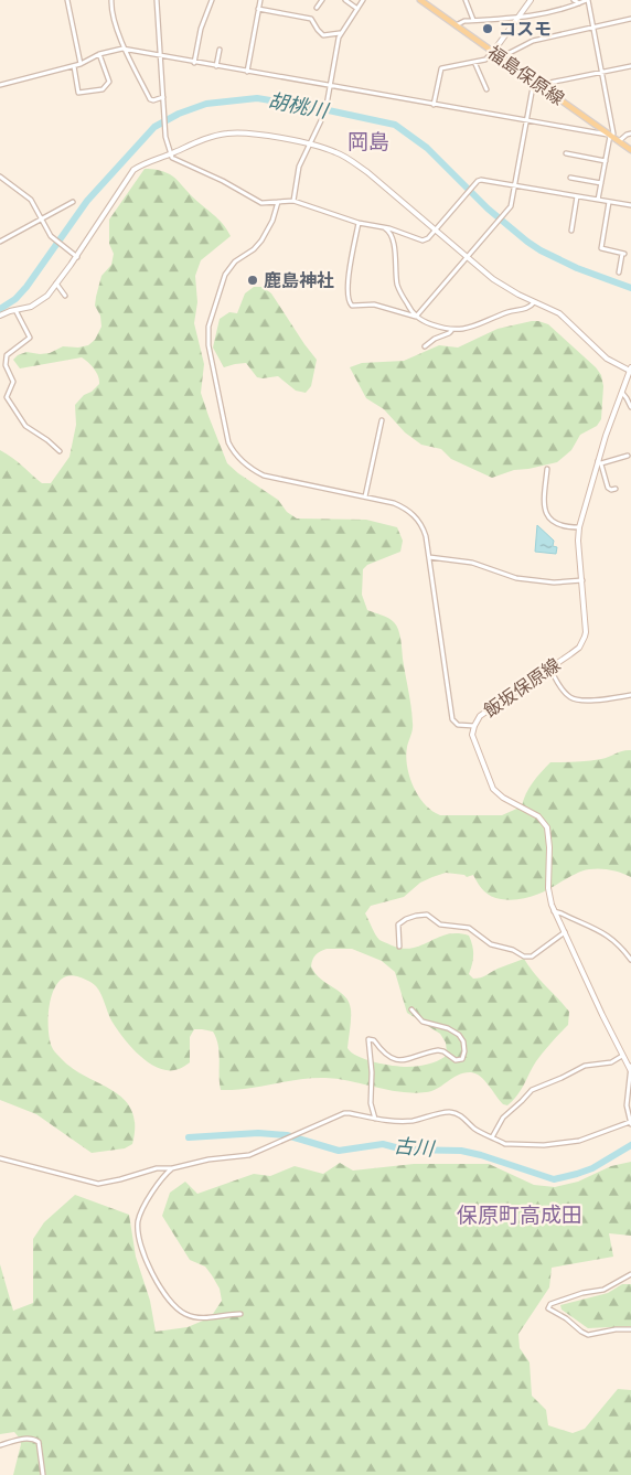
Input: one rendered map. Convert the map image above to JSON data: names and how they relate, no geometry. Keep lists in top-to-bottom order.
{
  "streets": {
    "main road": ["福島保原線"],
    "street": ["飯坂保原線"]
  },
  "districts": ["岡島", "保原町高成田"],
  "water": ["胡桃川", "古川"],
  "places": ["コスモ", "鹿島神社"]
}
